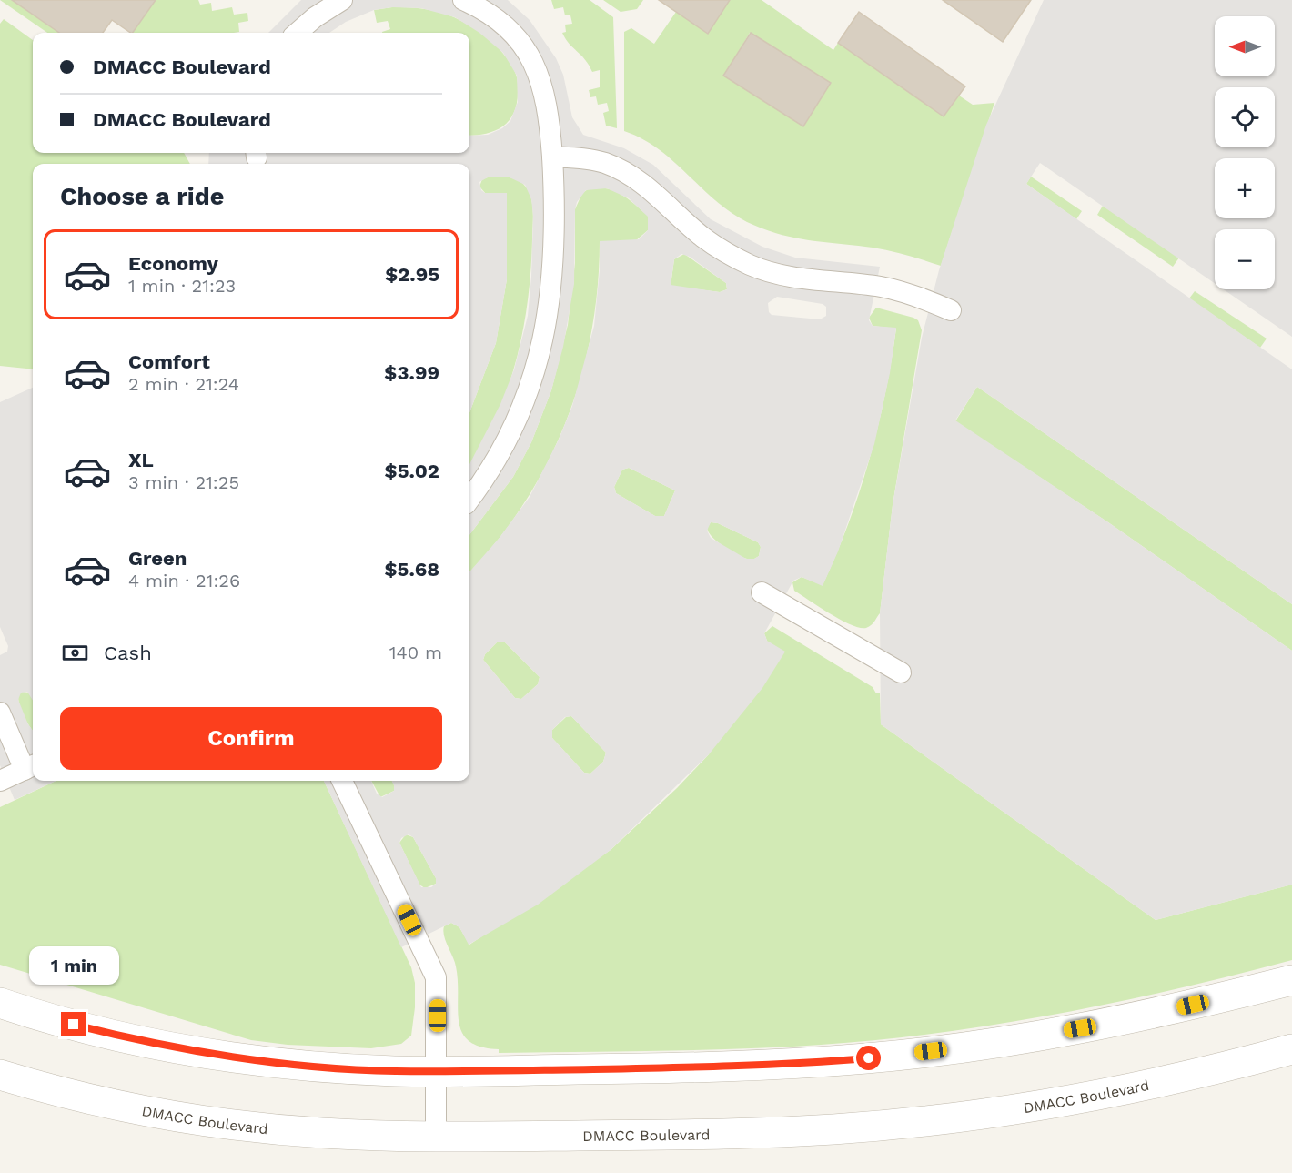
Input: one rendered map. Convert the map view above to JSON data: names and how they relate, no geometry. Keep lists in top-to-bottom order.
{
  "streets": {
    "street": ["DMACC Boulevard"]
  },
  "north": "left",
  "page": {
    "map_buttons": ["+", "−"],
    "banner": ["DMACC Boulevard", "DMACC Boulevard"],
    "heading": "Choose a ride",
    "list": [
      {
        "name": "Economy",
        "note": "1 min · 21:23",
        "value": "$2.95"
      },
      {
        "name": "Comfort",
        "note": "2 min · 21:24",
        "value": "$3.99"
      },
      {
        "name": "XL",
        "note": "3 min · 21:25",
        "value": "$5.02"
      },
      {
        "name": "Green",
        "note": "4 min · 21:26",
        "value": "$5.68"
      }
    ],
    "pay": ["Cash", "140 m"],
    "buttons": "Confirm",
    "bubble": "1 min"
  }
}
